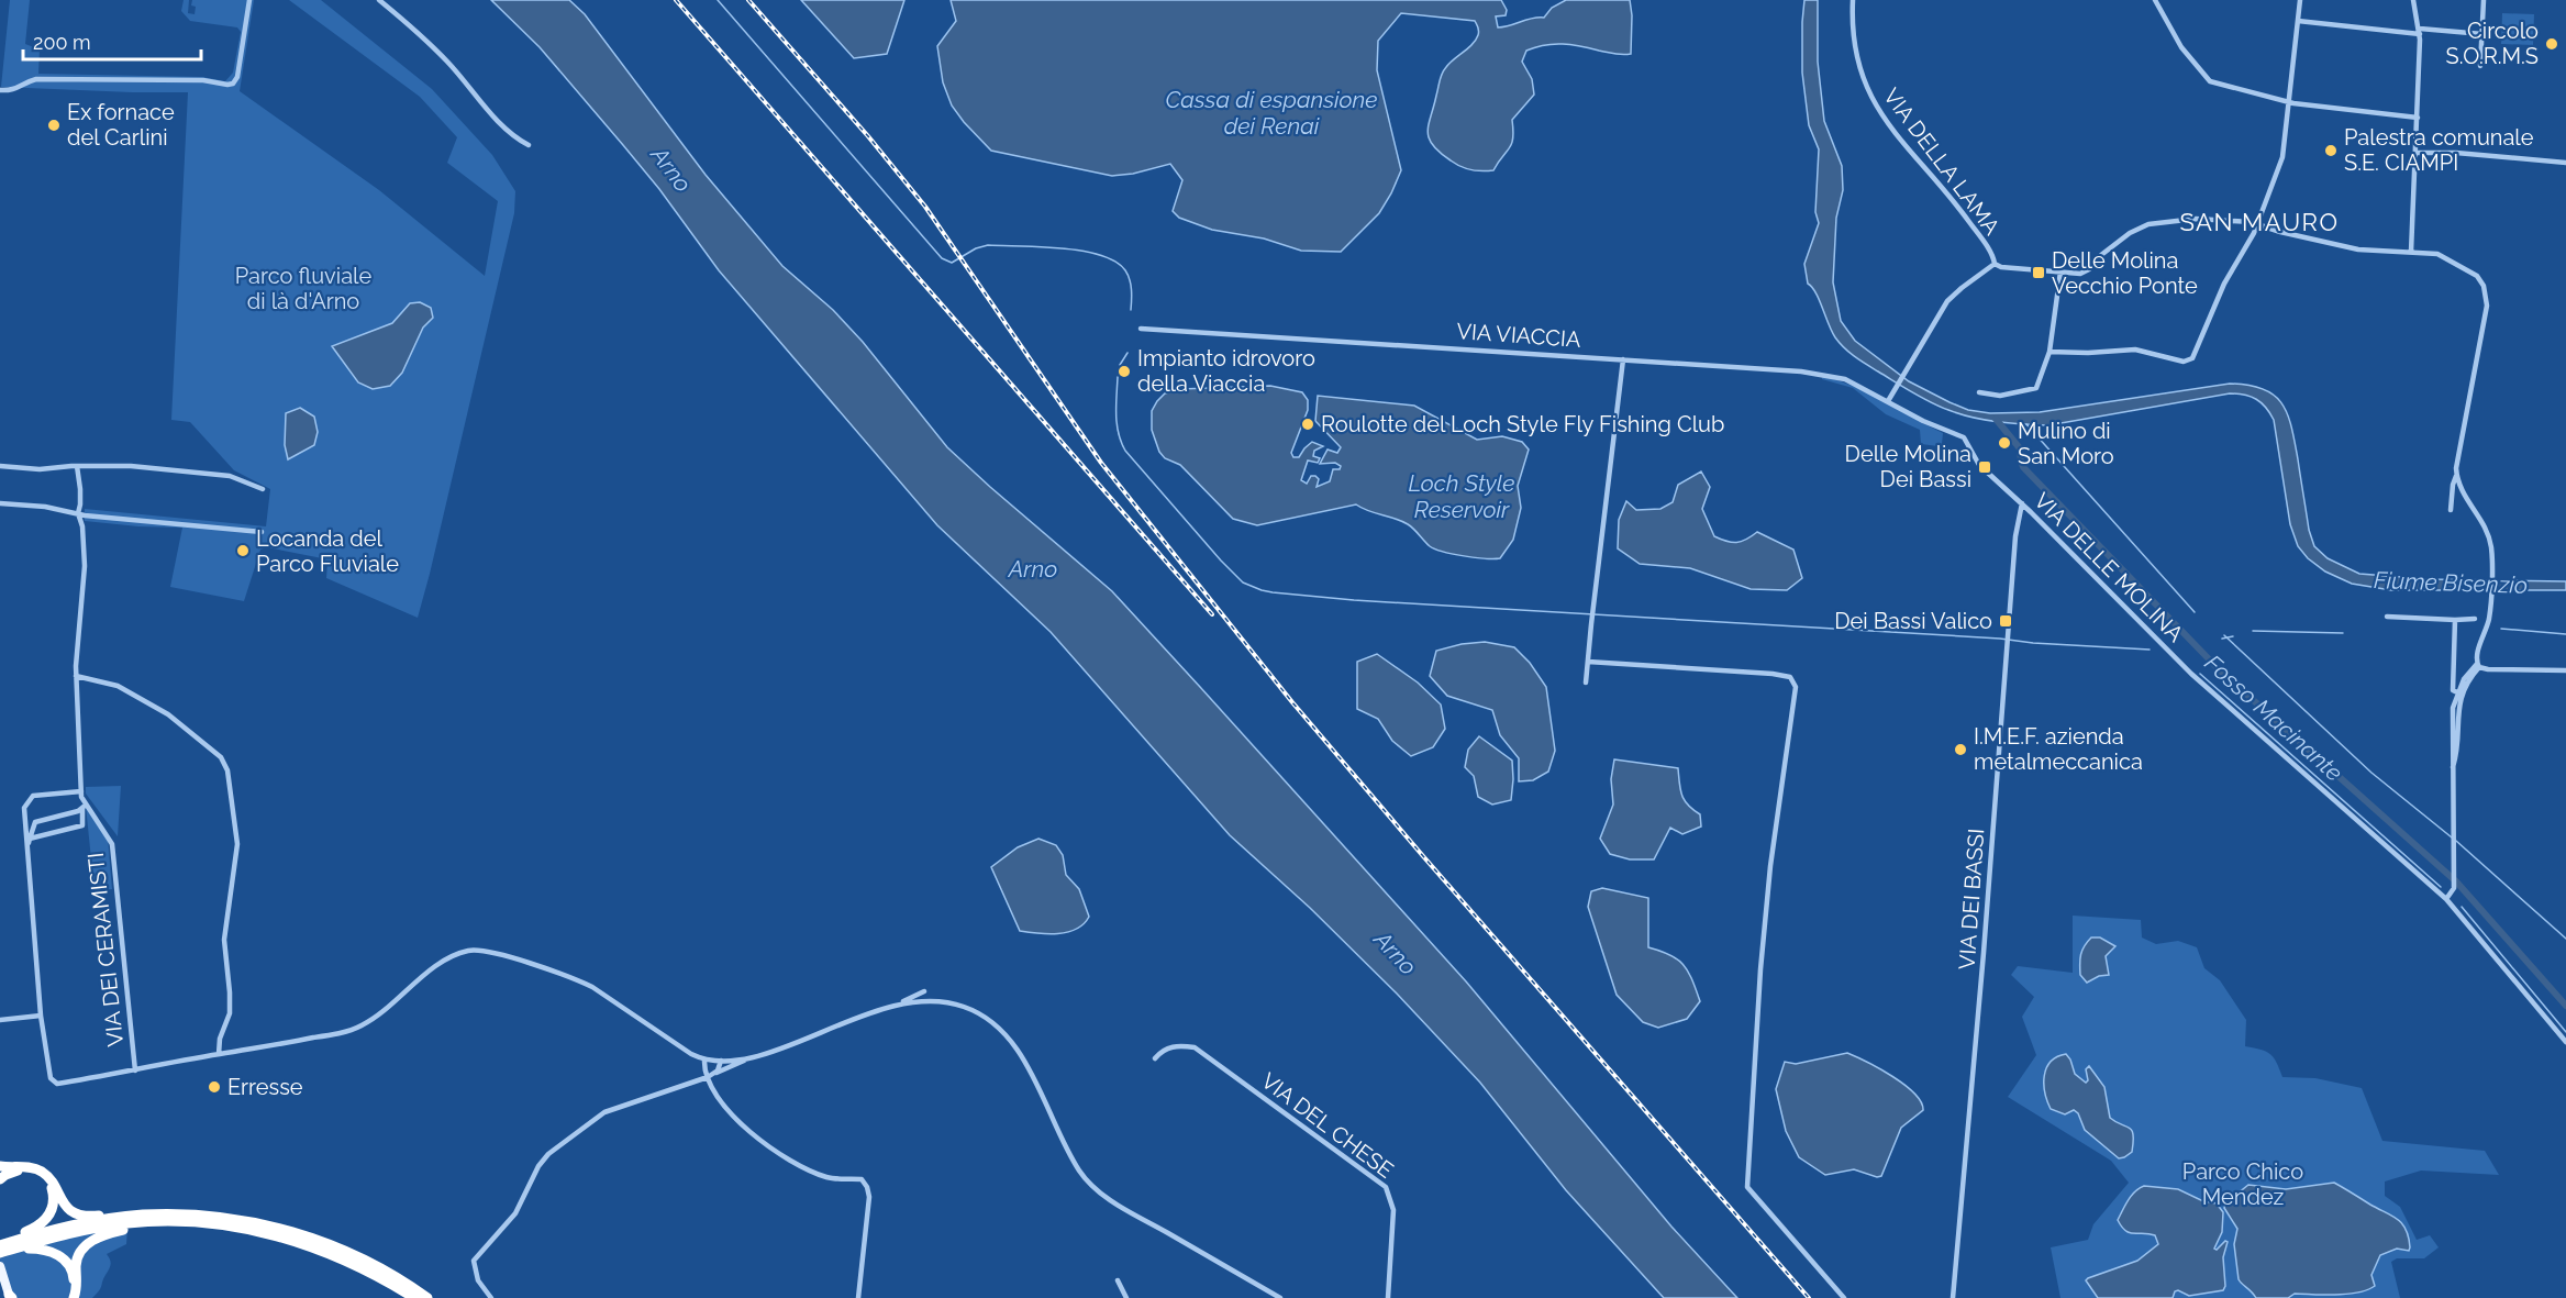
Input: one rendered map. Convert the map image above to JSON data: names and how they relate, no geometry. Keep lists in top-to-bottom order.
{
  "streets": {
    "street": [
      "VIA DELLA LAMA",
      "VIA VIACCIA",
      "VIA DELLE MOLINA",
      "VIA DEI BASSI",
      "VIA DEI CERAMISTI",
      "VIA DEL CHESE"
    ]
  },
  "crossings": [
    ["VIA VIACCIA", "VIA DELLE MOLINA"],
    ["VIA DELLE MOLINA", "VIA DEI BASSI"]
  ],
  "districts": ["SAN MAURO"],
  "water": [
    "Cassa di espansione dei Renai",
    "Arno",
    "Loch Style Reservoir",
    "Fiume Bisenzio",
    "Fosso Macinante"
  ],
  "parks": ["Parco fluviale di là d'Arno", "Parco Chico Mendez"],
  "places": {
    "other": [
      "Circolo S.O.R.M.S",
      "Ex fornace del Carlini",
      "Palestra comunale S.E. CIAMPI",
      "Impianto idrovoro della Viaccia",
      "Roulotte del Loch Style Fly Fishing Club",
      "Mulino di San Moro",
      "Locanda del Parco Fluviale",
      "I.M.E.F. azienda metalmeccanica",
      "Erresse"
    ],
    "transit": ["Delle Molina Vecchio Ponte", "Delle Molina Dei Bassi", "Dei Bassi Valico"]
  },
  "scale_bar": "200 m"
}
